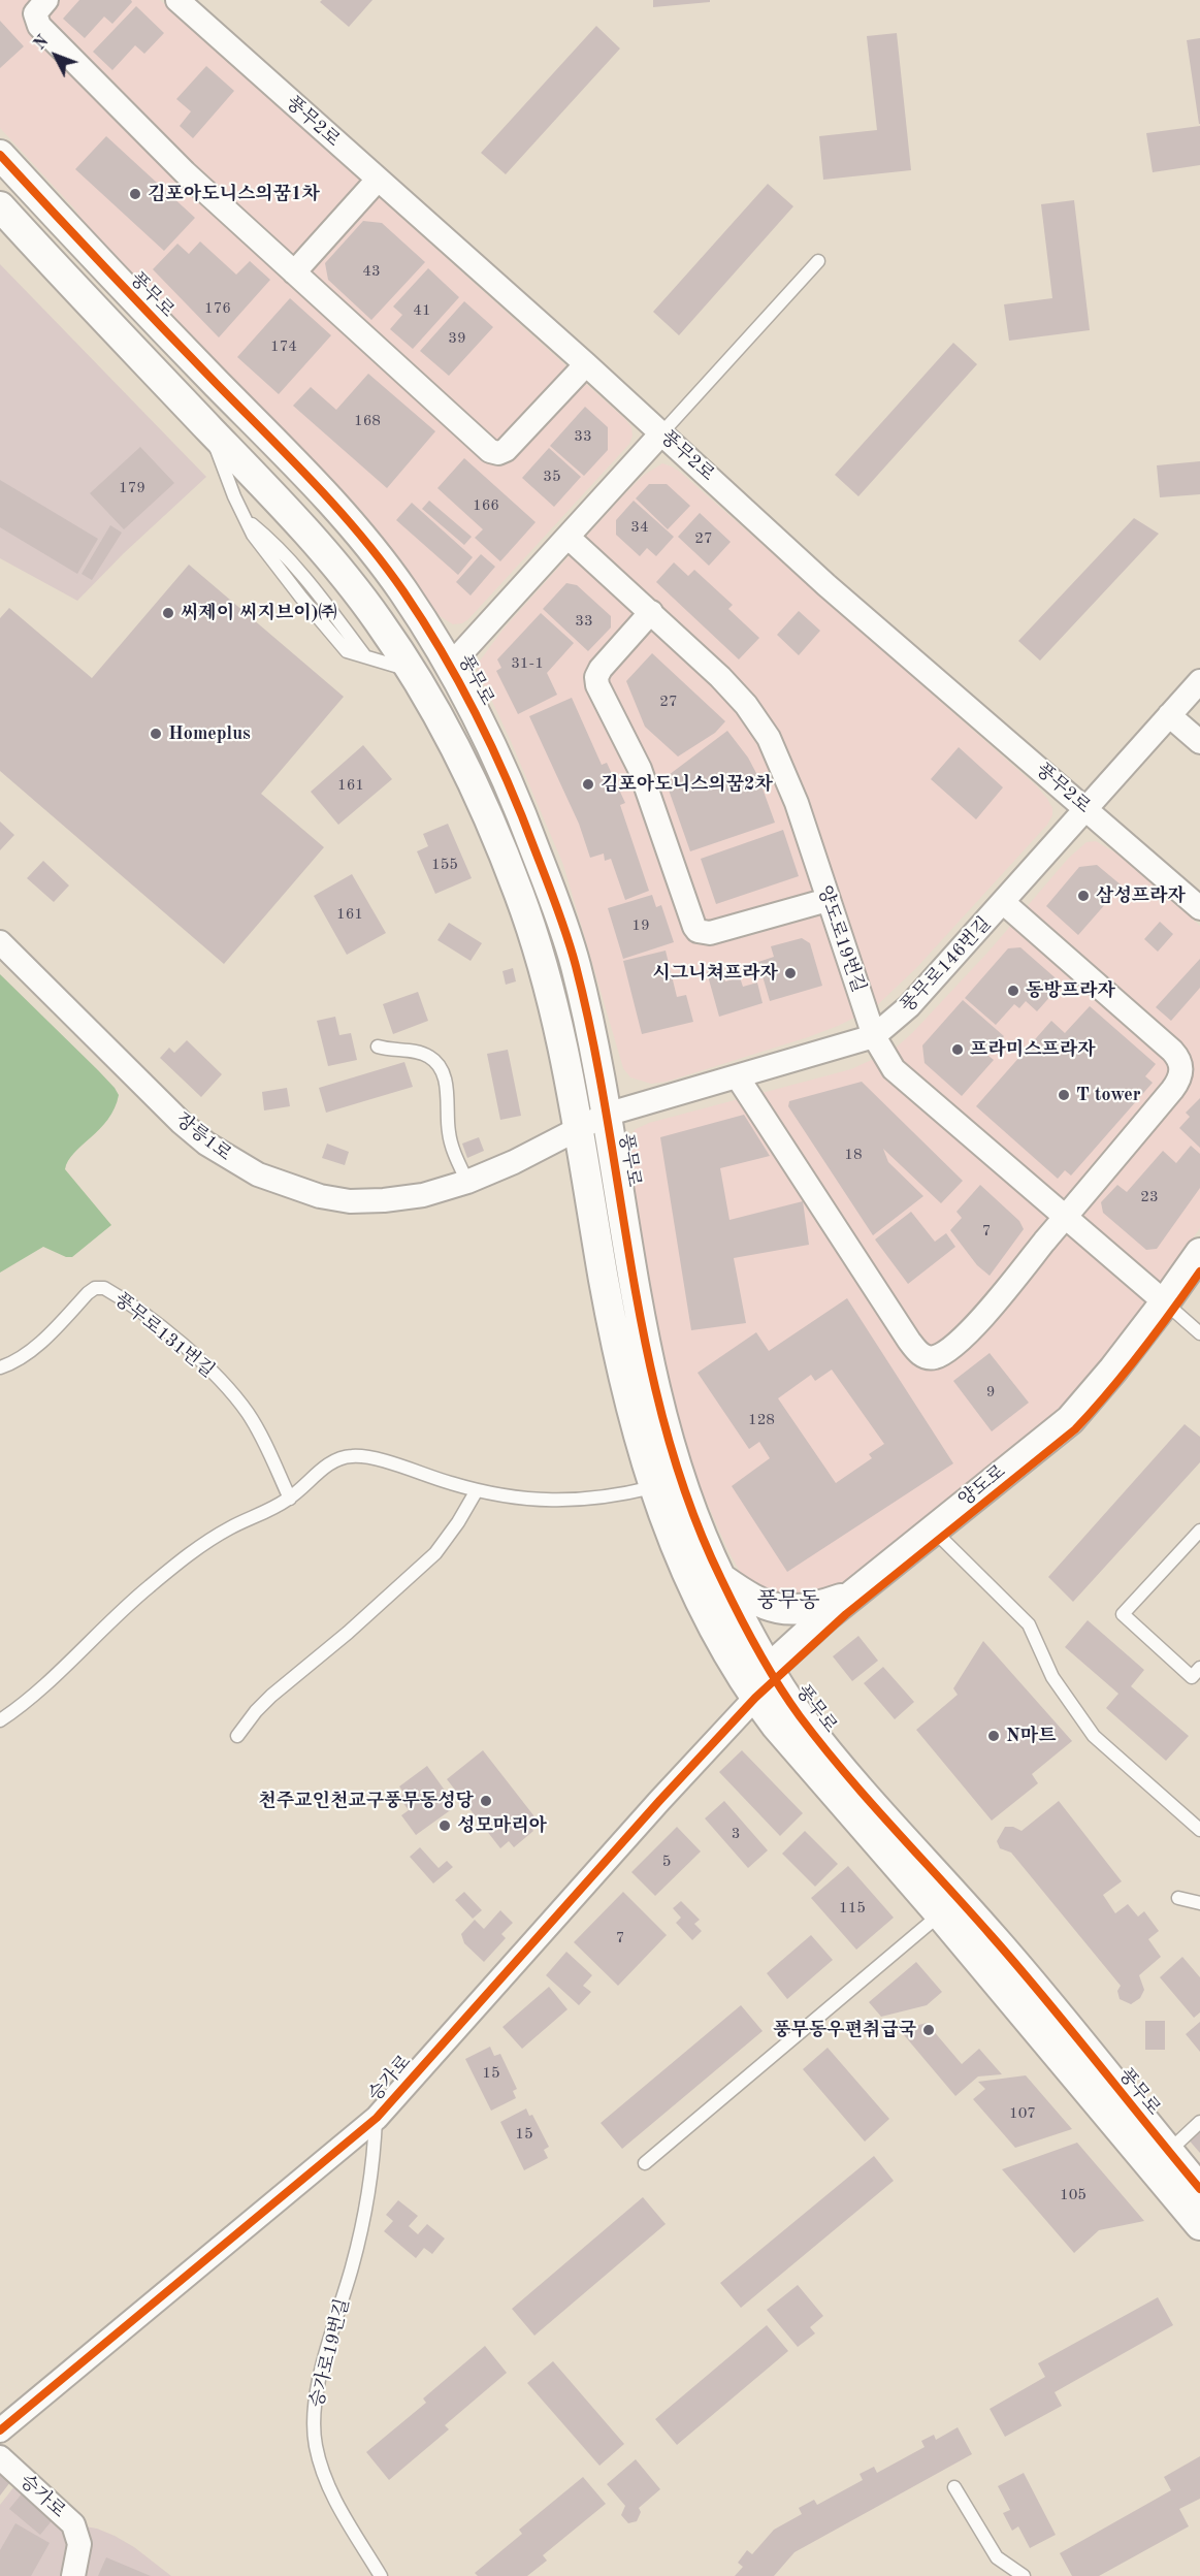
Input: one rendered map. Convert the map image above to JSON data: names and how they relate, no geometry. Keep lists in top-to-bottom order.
{
  "streets": {
    "street": [
      "풍무2로",
      "풍무로",
      "양도로19번길",
      "풍무로146번길",
      "장릉1로",
      "양도로",
      "승가로"
    ],
    "lane": ["풍무로131번길", "승가로19번길"]
  },
  "crossings": [
    ["풍무2로", "풍무로146번길"],
    ["풍무로", "풍무로146번길"],
    ["풍무로", "장릉1로"],
    ["풍무로", "양도로"],
    ["풍무로", "승가로"],
    ["양도로19번길", "풍무로146번길"],
    ["양도로19번길", "양도로"],
    ["풍무로146번길", "장릉1로"],
    ["양도로", "승가로"],
    ["승가로", "승가로19번길"]
  ],
  "districts": ["풍무동"],
  "places": [
    "김포아도니스의꿈1차",
    "씨제이 씨지브이)㈜",
    "Homeplus",
    "김포아도니스의꿈2차",
    "삼성프라자",
    "시그니쳐프라자",
    "동방프라자",
    "프라미스프라자",
    "T tower",
    "N마트",
    "천주교인천교구풍무동성당",
    "성모마리아",
    "풍무동우편취급국"
  ],
  "house_numbers": [
    "43",
    "176",
    "41",
    "39",
    "174",
    "168",
    "33",
    "35",
    "179",
    "166",
    "34",
    "27",
    "33",
    "31-1",
    "27",
    "161",
    "155",
    "161",
    "19",
    "18",
    "23",
    "7",
    "9",
    "128",
    "3",
    "5",
    "115",
    "7",
    "15",
    "107",
    "15",
    "105"
  ],
  "north": "top left"
}
